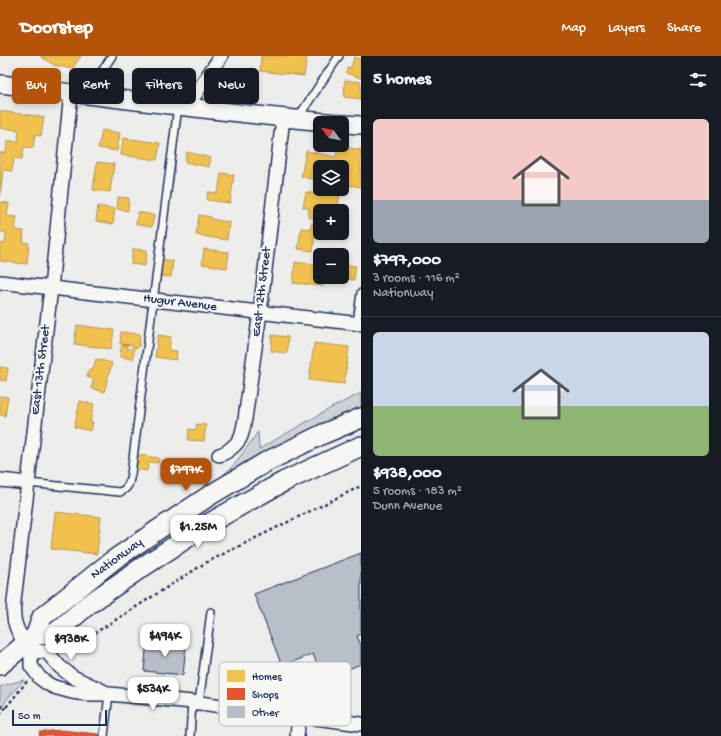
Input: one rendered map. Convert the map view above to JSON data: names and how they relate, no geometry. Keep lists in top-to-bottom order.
{
  "streets": {
    "main road": ["Nationway"],
    "street": ["East 12th Street", "Hugur Avenue", "East 13th Street"]
  },
  "crossings": [
    ["East 12th Street", "Hugur Avenue"],
    ["Hugur Avenue", "East 13th Street"],
    ["East 13th Street", "Nationway"]
  ],
  "legend": ["Homes", "Shops", "Other"],
  "scale_bar": "50 m",
  "north": "top left",
  "page": {
    "header": "Doorstep",
    "nav": ["Map", "Layers", "Share"],
    "heading": "5 homes",
    "chip": [
      "Buy",
      "Rent",
      "Filters",
      "New"
    ],
    "list": [
      {
        "name": "$797,000",
        "note": "3 rooms · 116 m² · Nationway"
      },
      {
        "name": "$938,000",
        "note": "5 rooms · 183 m² · Dunn Avenue"
      }
    ],
    "map_buttons": ["+", "−"],
    "price": [
      "$797K",
      "$1.25M",
      "$494K",
      "$938K",
      "$534K"
    ],
    "scale": "50 m"
  }
}
